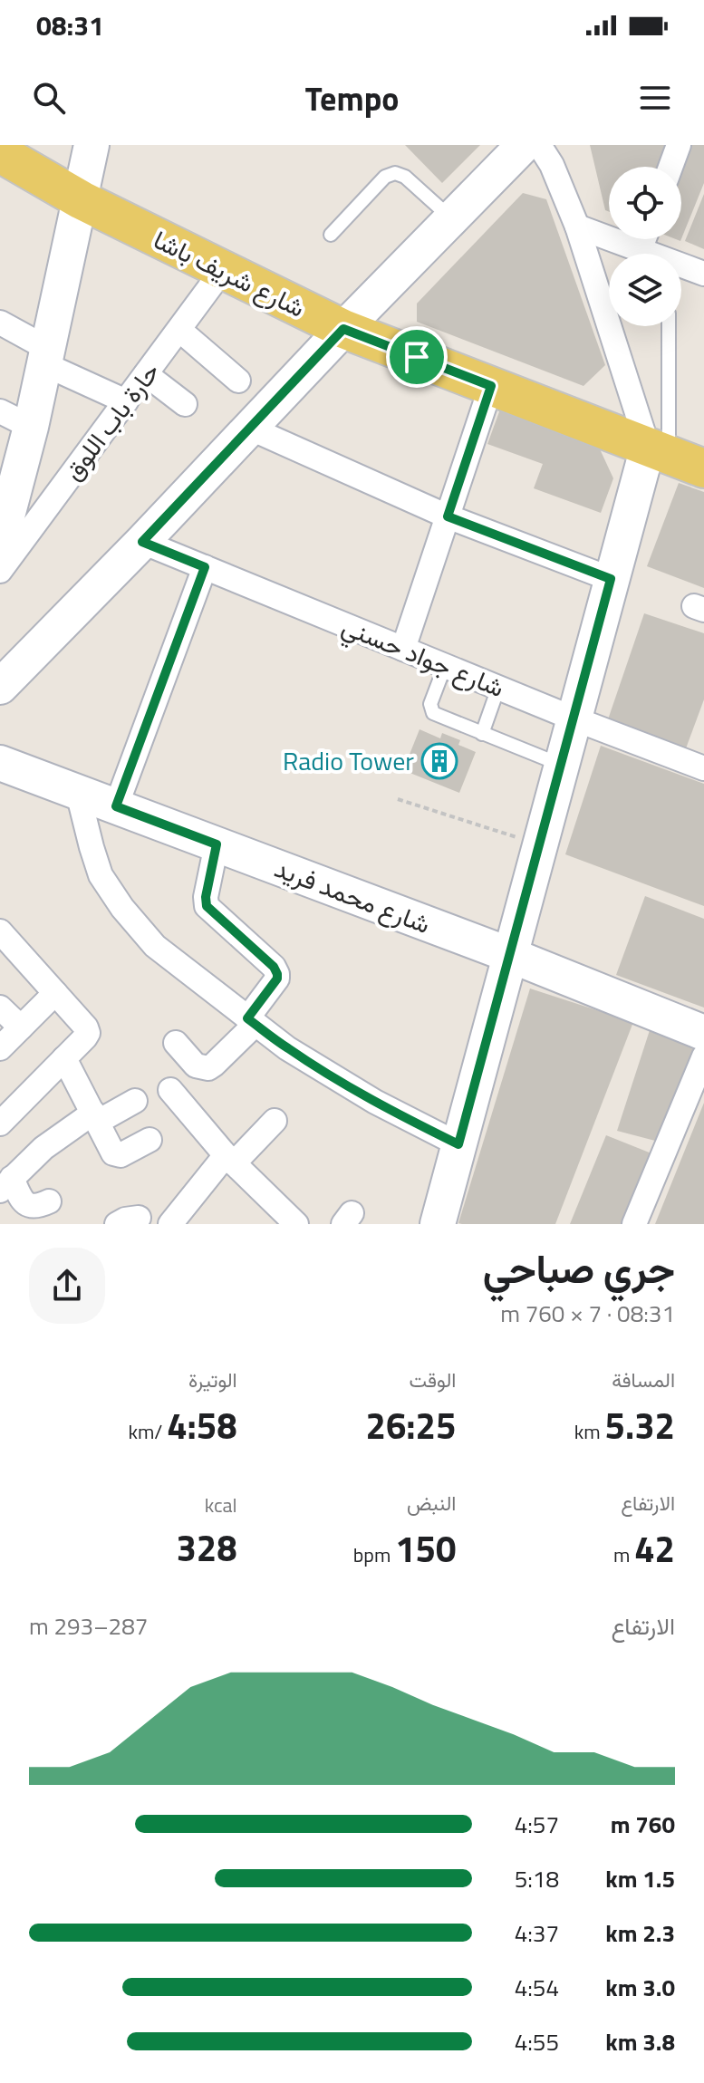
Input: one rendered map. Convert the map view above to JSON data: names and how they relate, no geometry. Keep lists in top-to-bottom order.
{
  "streets": {
    "main road": ["شارع شريف باشا"],
    "street": ["حارة باب اللوق", "شارع جواد حسني", "شارع محمد فريد"]
  },
  "crossings": [
    ["شارع شريف باشا", "حارة باب اللوق"]
  ],
  "places": {
    "building": ["Radio Tower"]
  },
  "page": {
    "status": "08:31",
    "header": "Tempo",
    "heading": ["جري صباحي", "08:31 · 7 × 760 m"],
    "stats": [
      ["المسافة", "5.32 km"],
      ["الوقت", "26:25"],
      ["الوتيرة", "4:58 /km"],
      ["الارتفاع", "42 m"],
      ["النبض", "150 bpm"],
      ["kcal", "328"]
    ],
    "chart": ["الارتفاع", "287–293 m"],
    "list": [
      {
        "name": "760 m",
        "note": "4:57"
      },
      {
        "name": "1.5 km",
        "note": "5:18"
      },
      {
        "name": "2.3 km",
        "note": "4:37"
      },
      {
        "name": "3.0 km",
        "note": "4:54"
      },
      {
        "name": "3.8 km",
        "note": "4:55"
      }
    ]
  }
}
